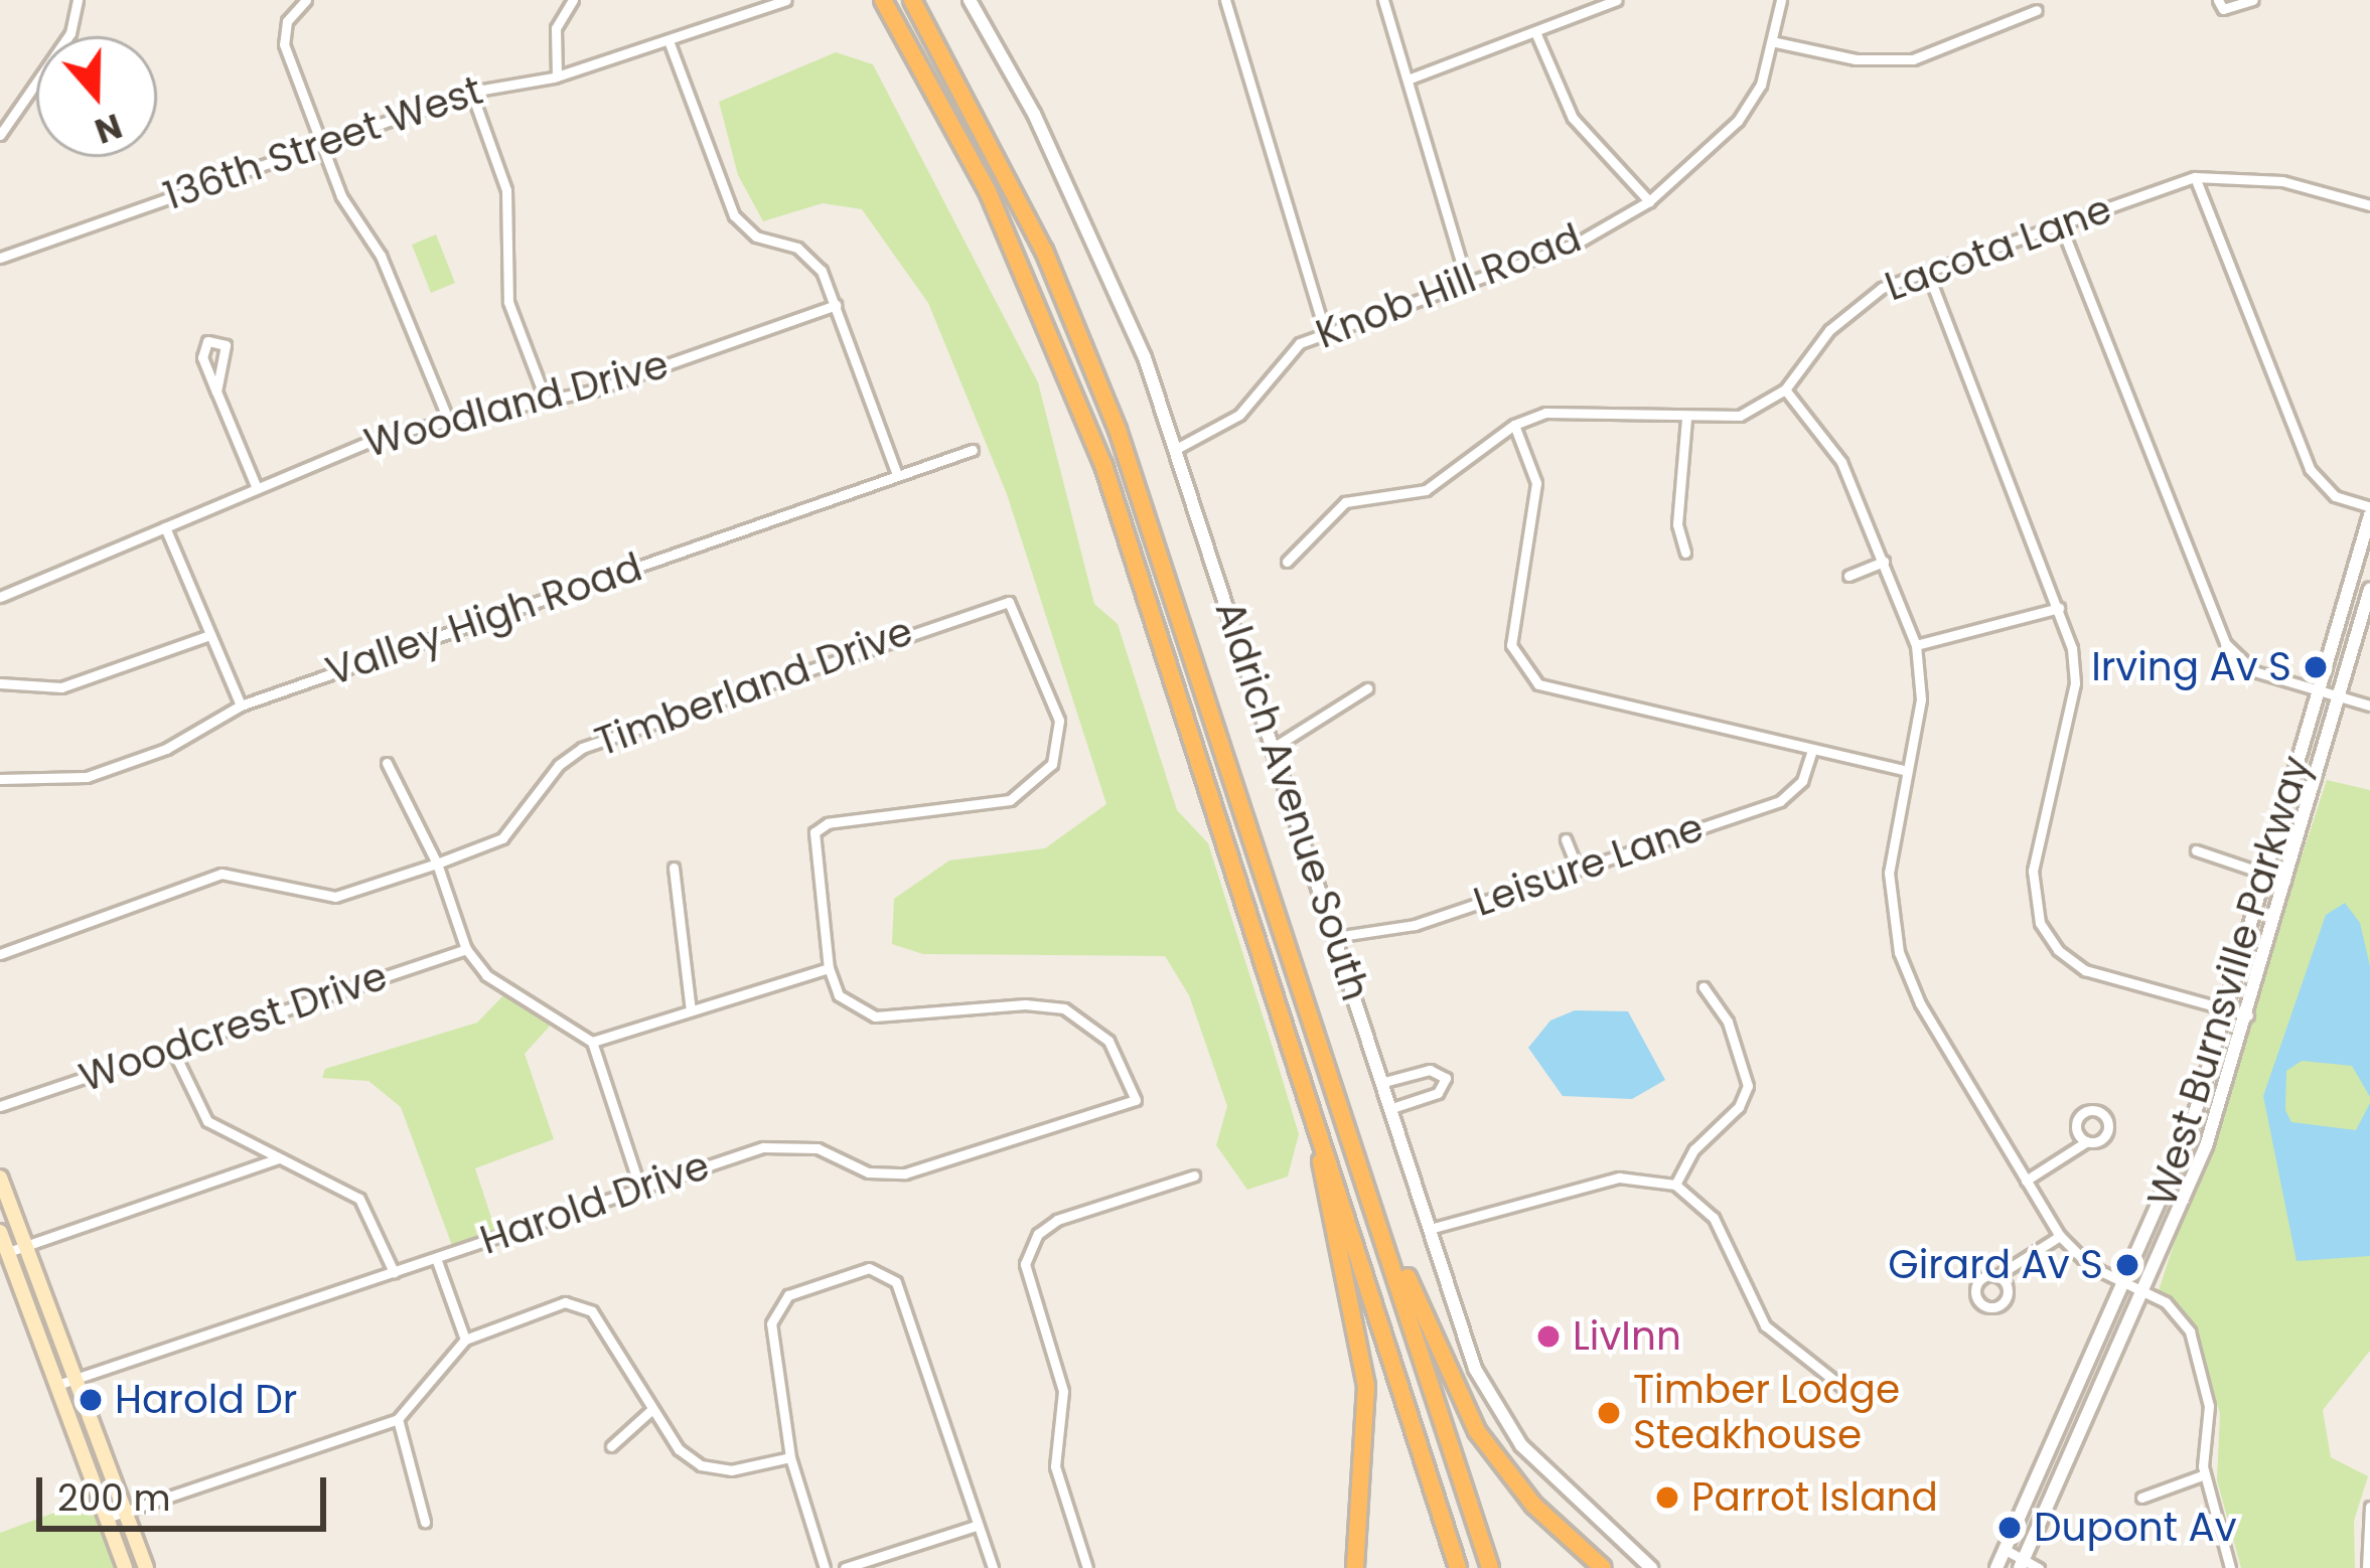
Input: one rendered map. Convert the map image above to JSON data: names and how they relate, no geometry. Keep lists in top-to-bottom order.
{
  "streets": {
    "street": [
      "136th Street West",
      "Lacota Lane",
      "Knob Hill Road",
      "Woodland Drive",
      "Valley High Road",
      "Timberland Drive",
      "Aldrich Avenue South",
      "Leisure Lane",
      "West Burnsville Parkway",
      "Woodcrest Drive",
      "Harold Drive"
    ]
  },
  "crossings": [
    ["Knob Hill Road", "Aldrich Avenue South"],
    ["Timberland Drive", "Harold Drive"],
    ["Aldrich Avenue South", "Leisure Lane"]
  ],
  "places": [
    "Irving Av S",
    "Girard Av S",
    "LivInn",
    "Harold Dr",
    "Timber Lodge Steakhouse",
    "Parrot Island",
    "Dupont Av"
  ],
  "scale_bar": "200 m",
  "north": "bottom"
}
